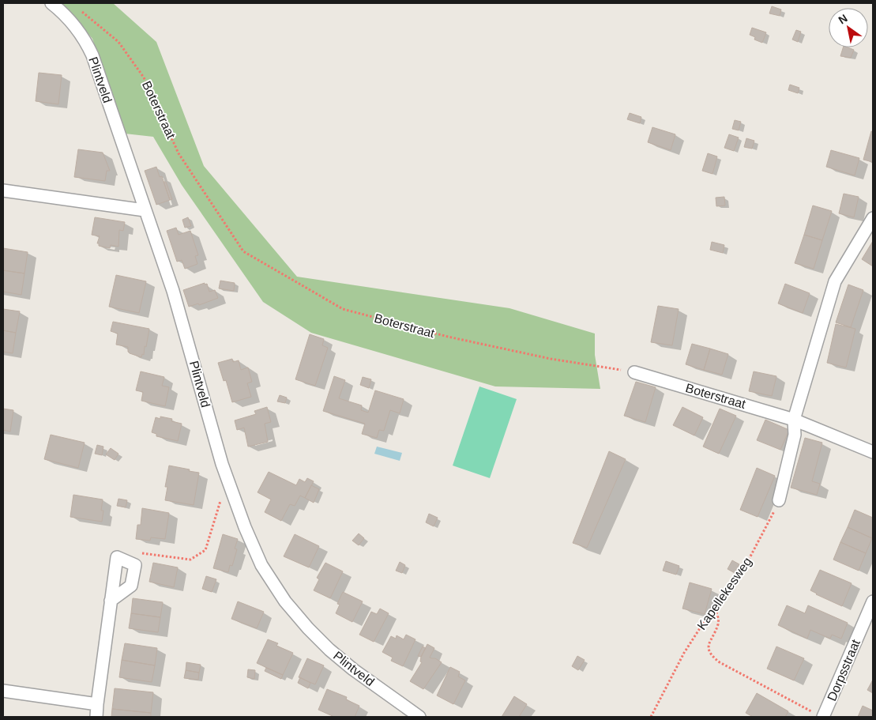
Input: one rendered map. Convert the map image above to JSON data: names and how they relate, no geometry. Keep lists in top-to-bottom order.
{
  "streets": {
    "street": ["Plintveld", "Boterstraat", "Dorpsstraat"],
    "path": ["Kapellekesweg"]
  },
  "north": "top left"
}
